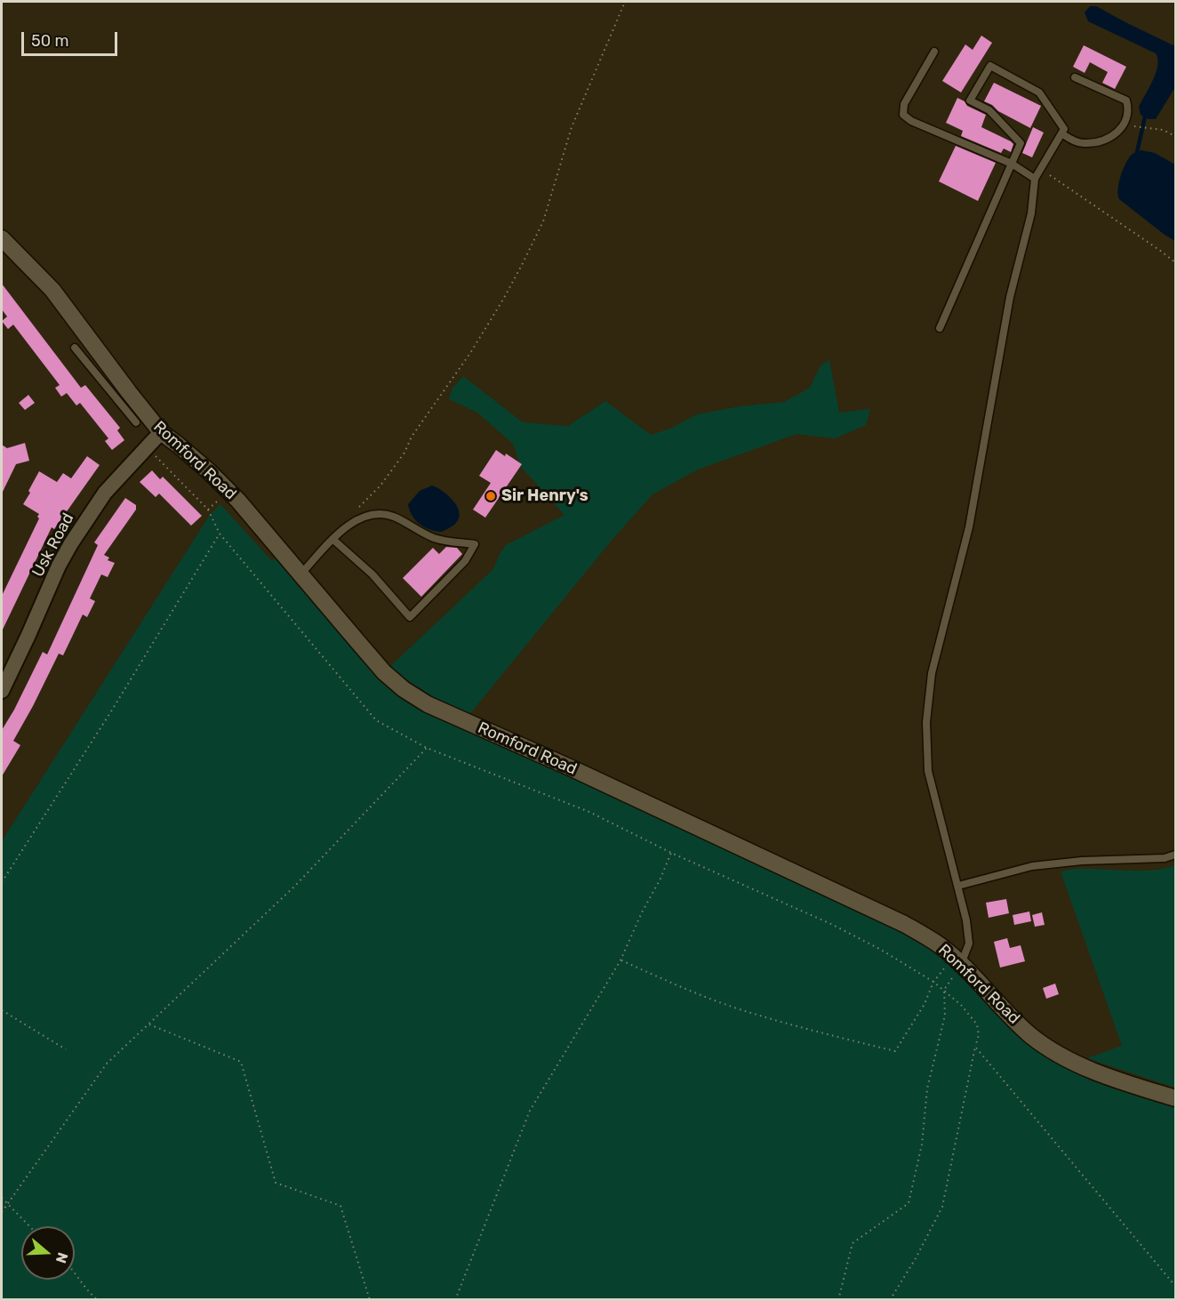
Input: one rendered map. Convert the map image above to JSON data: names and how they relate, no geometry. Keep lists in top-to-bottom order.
{
  "streets": {
    "street": ["Romford Road", "Usk Road"]
  },
  "crossings": [
    ["Romford Road", "Usk Road"]
  ],
  "places": ["Sir Henry's"],
  "scale_bar": "50 m",
  "north": "right"
}
